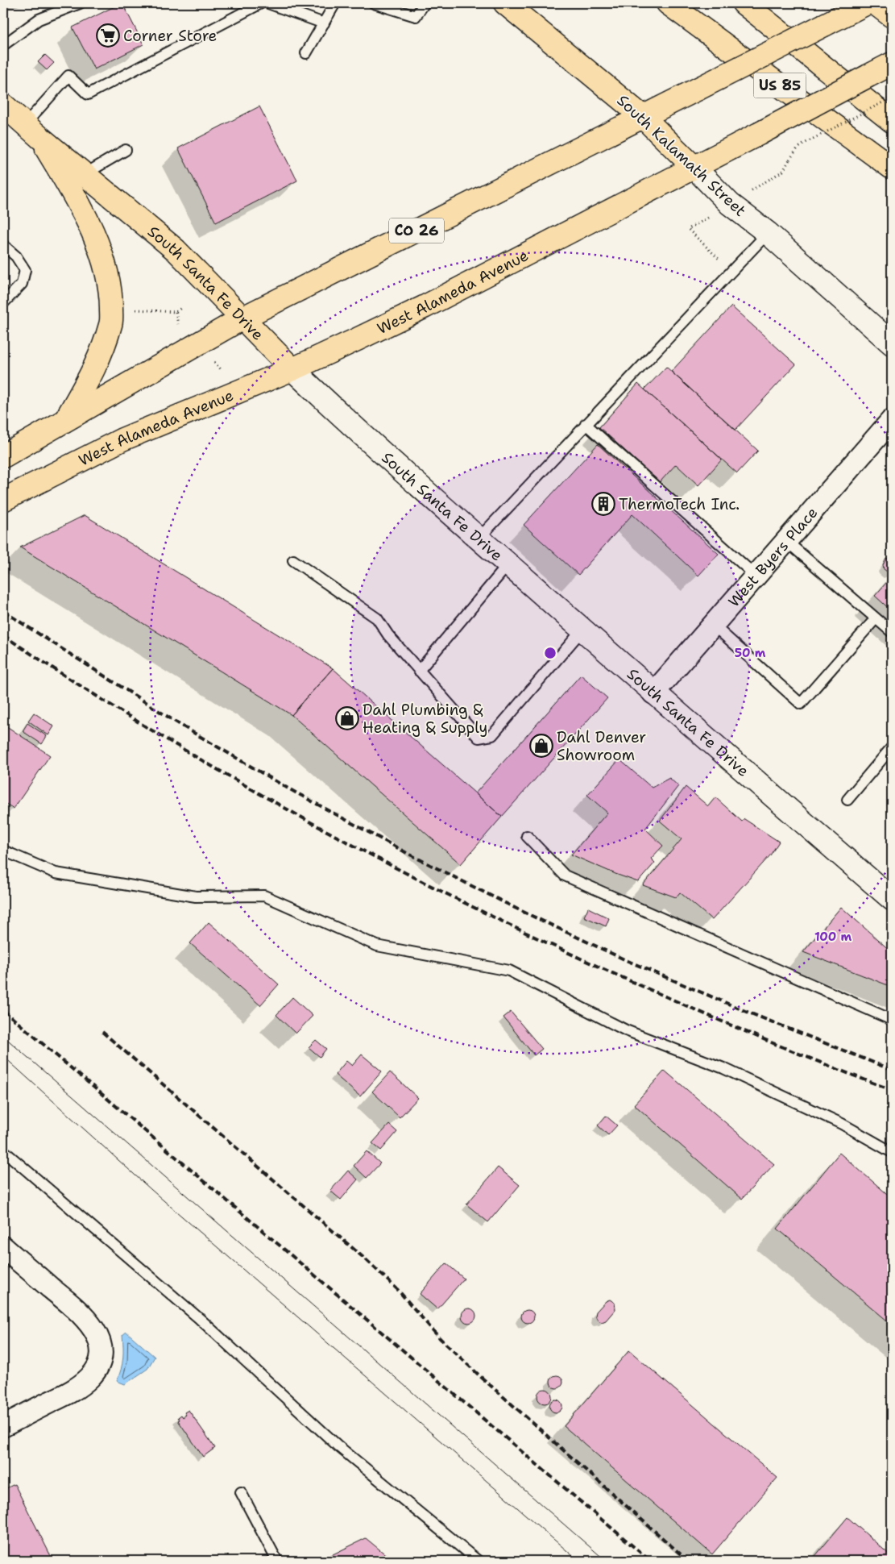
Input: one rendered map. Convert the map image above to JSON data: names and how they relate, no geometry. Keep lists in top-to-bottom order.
{
  "streets": {
    "main road": [
      "US 85",
      "South Kalamath Street",
      "CO 26",
      "South Santa Fe Drive",
      "West Alameda Avenue"
    ],
    "street": ["West Byers Place"]
  },
  "crossings": [
    ["South Kalamath Street", "CO 26"],
    ["South Kalamath Street", "West Alameda Avenue"],
    ["CO 26", "South Santa Fe Drive"],
    ["South Santa Fe Drive", "West Alameda Avenue"],
    ["South Santa Fe Drive", "West Byers Place"]
  ],
  "places": {
    "supermarket": ["Corner Store"],
    "building": ["ThermoTech Inc."],
    "shop": ["Dahl Plumbing & Heating & Supply", "Dahl Denver Showroom"]
  },
  "rings": ["50 m", "100 m"]
}
